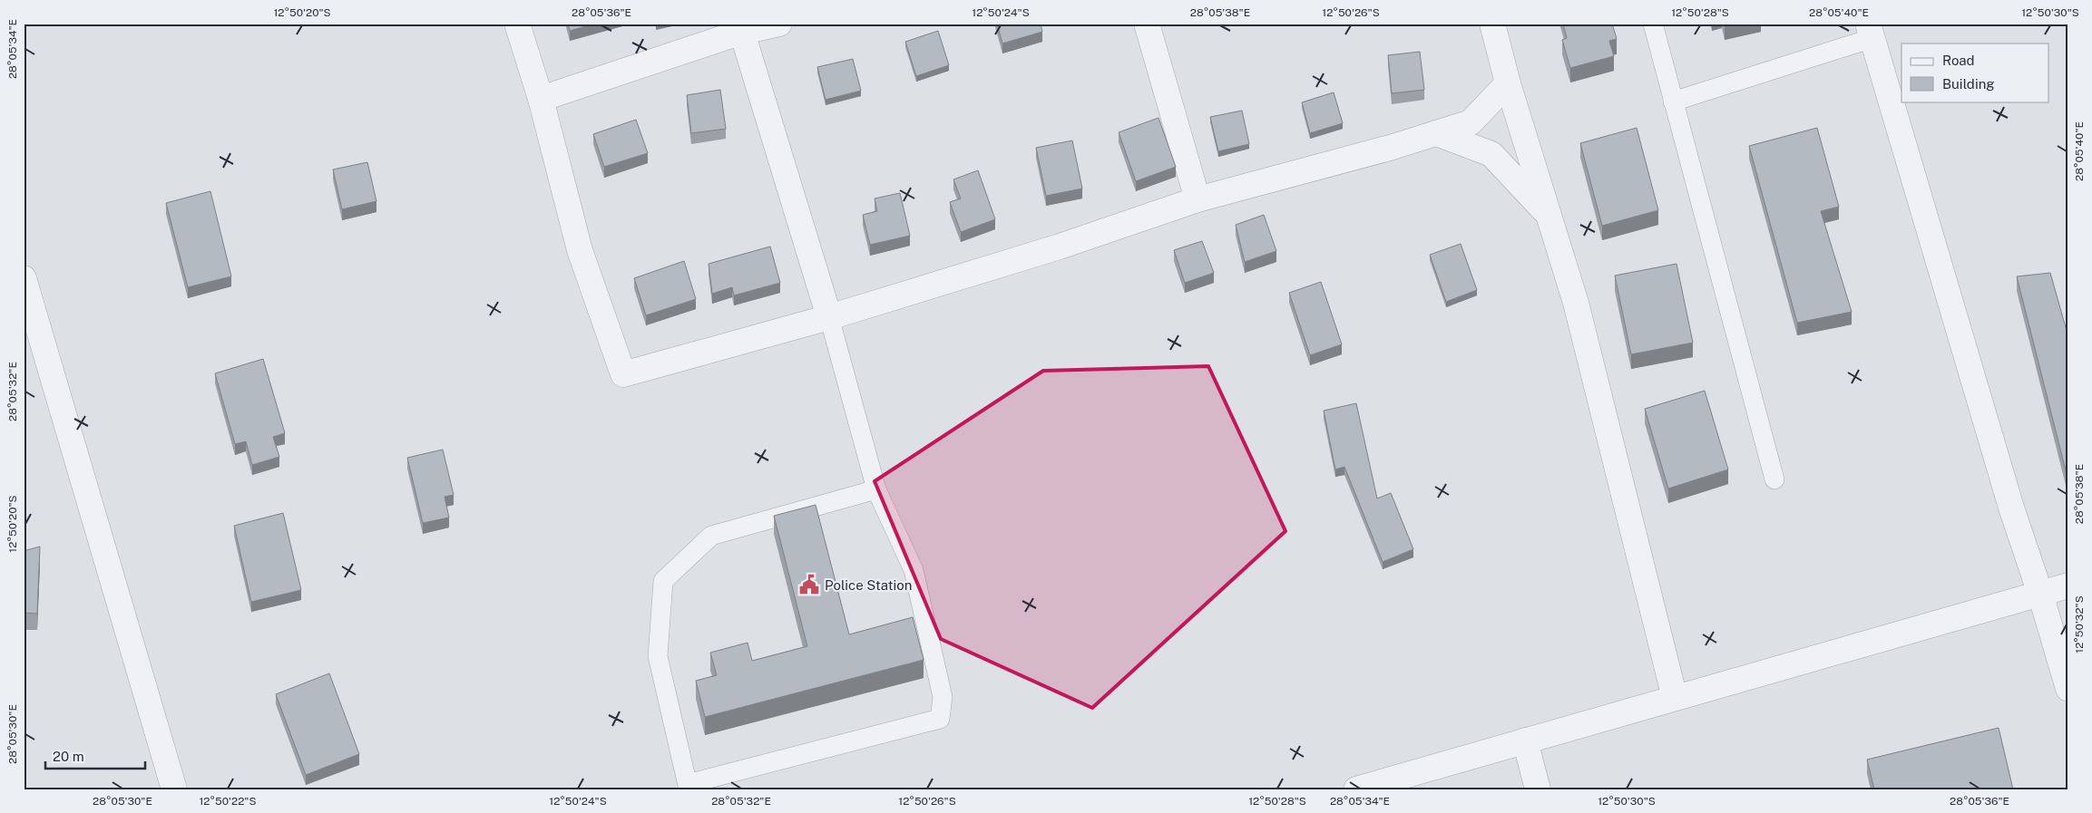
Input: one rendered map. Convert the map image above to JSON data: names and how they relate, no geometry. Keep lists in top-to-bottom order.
{
  "places": {
    "public building": ["Police Station"]
  },
  "legend": ["Road", "Building"],
  "scale_bar": "20 m",
  "coordinates": [
    "12°50'20\"S",
    "28°05'36\"E",
    "12°50'24\"S",
    "28°05'38\"E",
    "12°50'26\"S",
    "12°50'28\"S",
    "28°05'40\"E",
    "12°50'30\"S",
    "28°05'34\"E",
    "28°05'32\"E",
    "12°50'32\"S",
    "28°05'30\"E",
    "12°50'22\"S"
  ]
}
